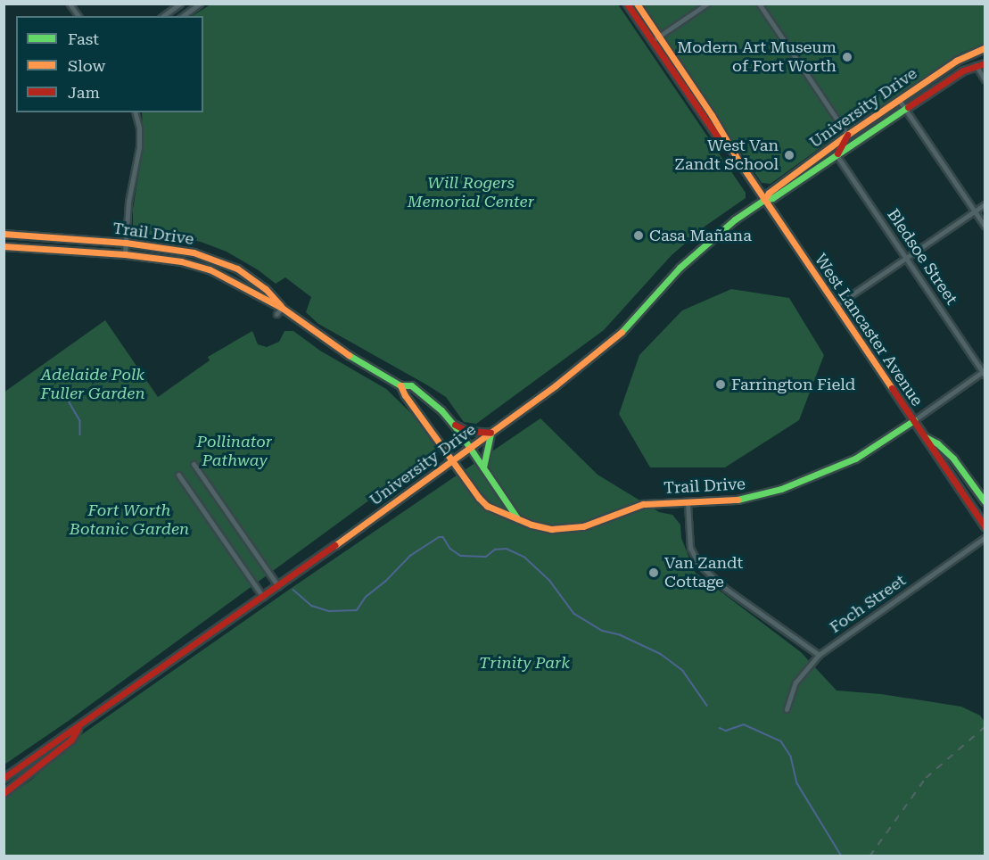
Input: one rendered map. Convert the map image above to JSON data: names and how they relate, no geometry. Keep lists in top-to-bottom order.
{
  "streets": {
    "main road": ["University Drive", "Trail Drive", "West Lancaster Avenue"],
    "street": ["Bledsoe Street", "Foch Street"]
  },
  "crossings": [
    ["University Drive", "Trail Drive"],
    ["University Drive", "Bledsoe Street"],
    ["University Drive", "West Lancaster Avenue"],
    ["Trail Drive", "West Lancaster Avenue"]
  ],
  "parks": [
    "Will Rogers Memorial Center",
    "Adelaide Polk Fuller Garden",
    "Pollinator Pathway",
    "Fort Worth Botanic Garden",
    "Trinity Park"
  ],
  "places": [
    "Modern Art Museum of Fort Worth",
    "West Van Zandt School",
    "Casa Mañana",
    "Farrington Field",
    "Van Zandt Cottage"
  ],
  "legend": ["Fast", "Slow", "Jam"]
}
